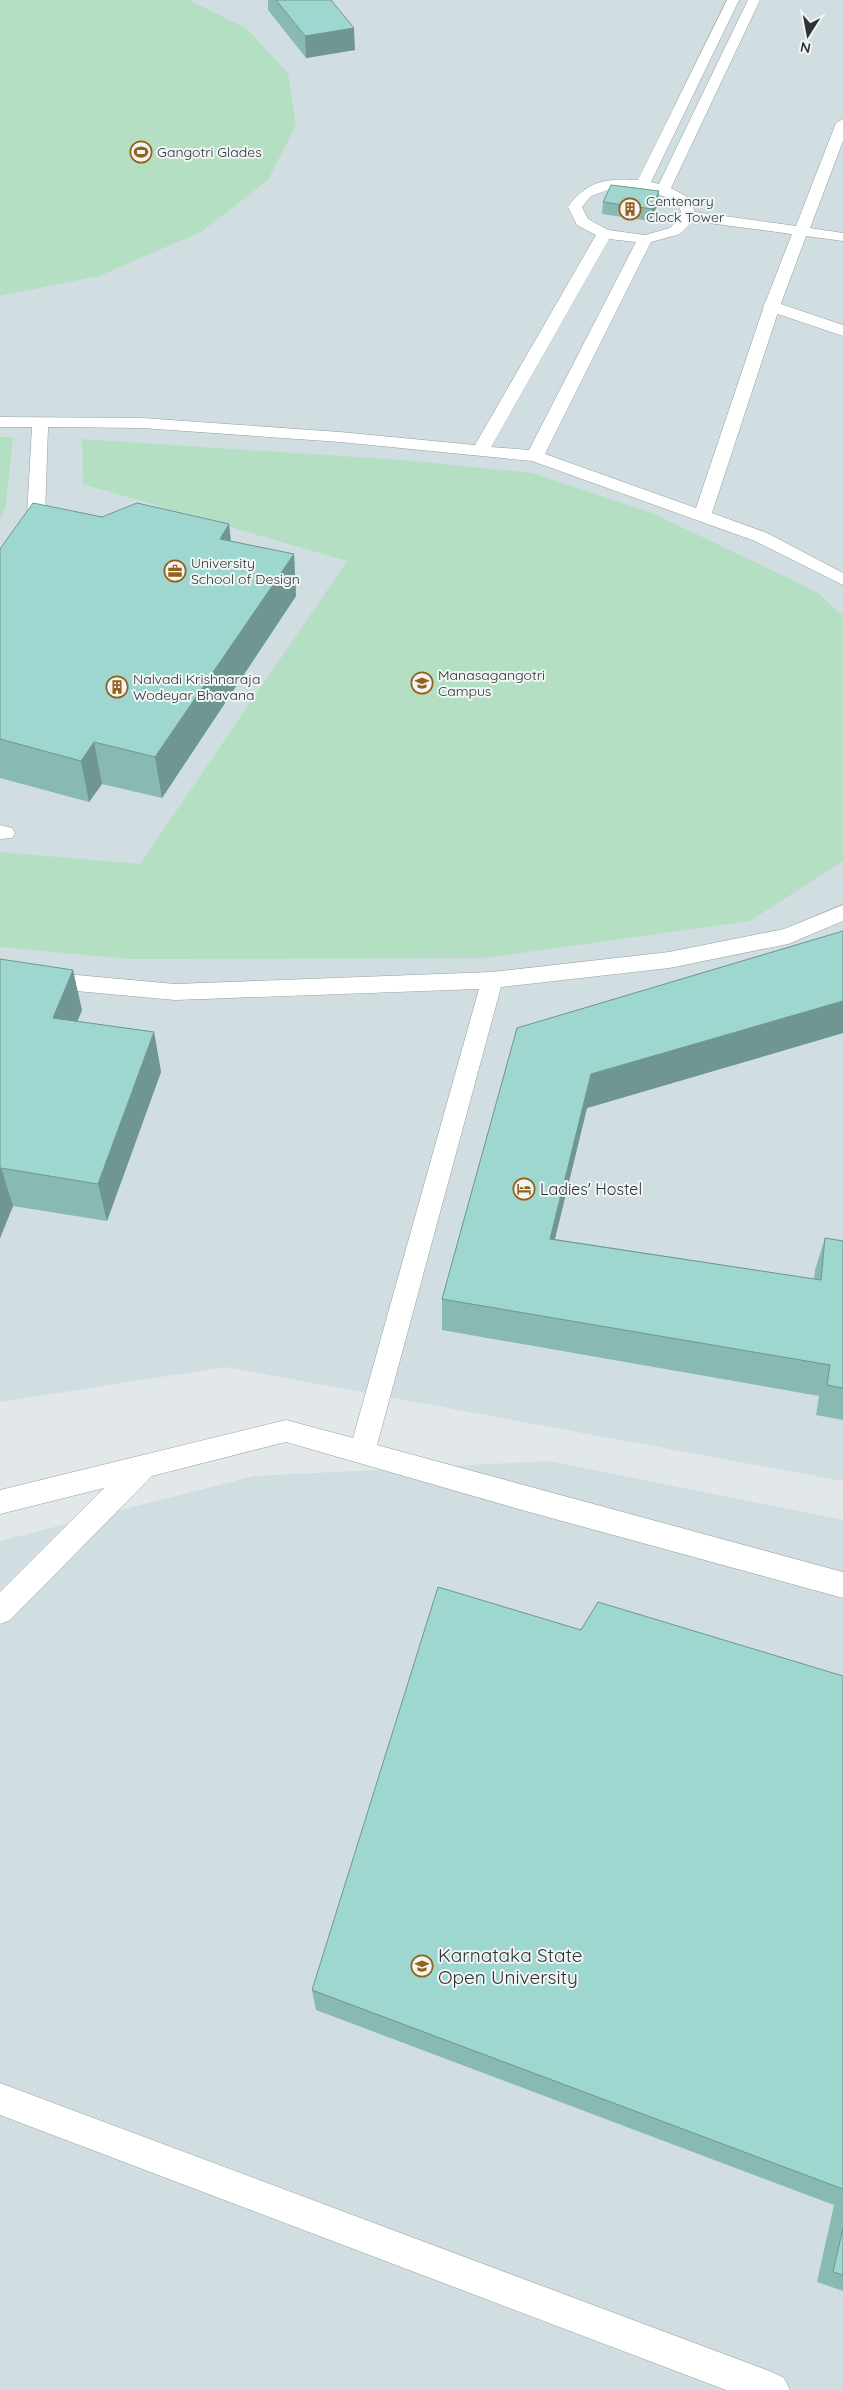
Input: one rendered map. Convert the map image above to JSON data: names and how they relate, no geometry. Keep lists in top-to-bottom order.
{
  "places": {
    "sports": ["Gangotri Glades"],
    "building": ["Centenary Clock Tower", "Nalvadi Krishnaraja Wodeyar Bhavana"],
    "office": ["University School of Design"],
    "school or university": ["Manasagangotri Campus", "Karnataka State Open University"],
    "hotel": ["Ladies' Hostel"]
  },
  "north": "bottom"
}
